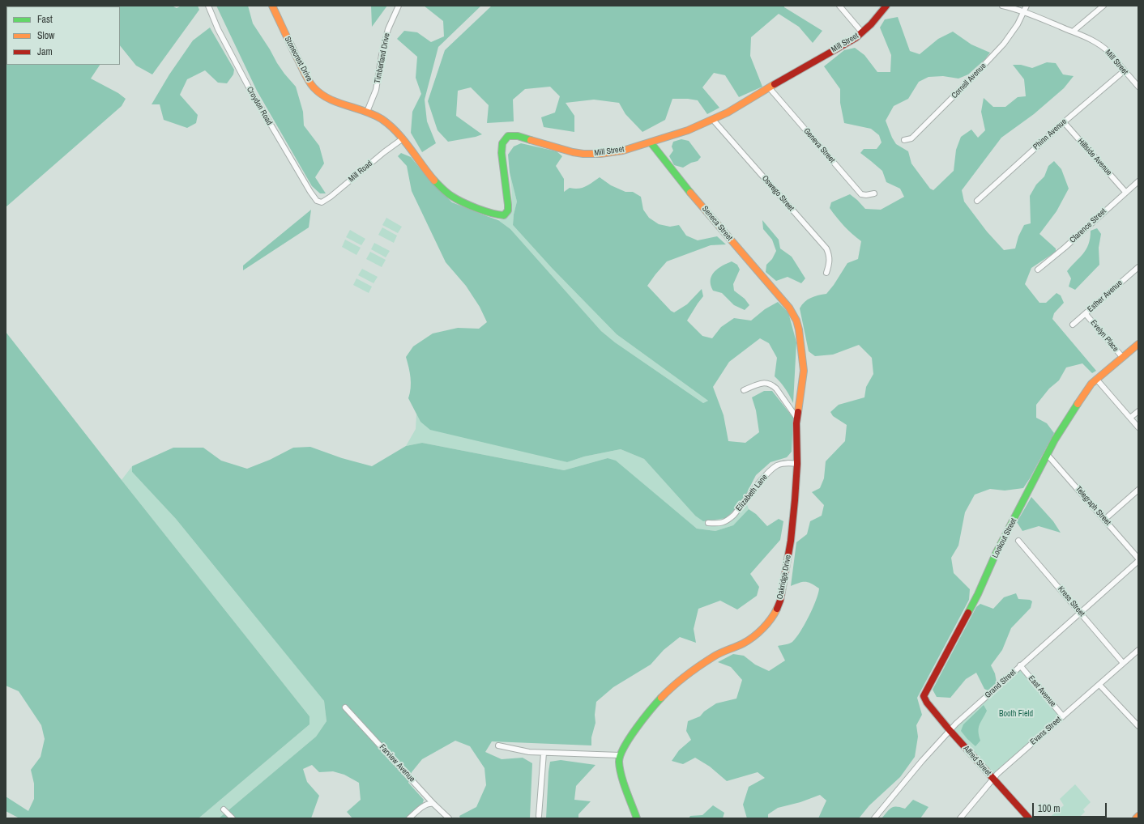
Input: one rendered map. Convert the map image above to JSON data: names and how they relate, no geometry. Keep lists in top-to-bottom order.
{
  "streets": {
    "street": [
      "Mill Street",
      "Timberland Drive",
      "Stonecrest Drive",
      "Cornell Avenue",
      "Croydon Road",
      "Phinn Avenue",
      "Geneva Street",
      "Hillside Avenue",
      "Mill Road",
      "Oswego Street",
      "Seneca Street",
      "Clarence Street",
      "Esther Avenue",
      "Evelyn Place",
      "Elizabeth Lane",
      "Telegraph Street",
      "Lookout Street",
      "Oakridge Drive",
      "Kress Street",
      "Grand Street",
      "East Avenue",
      "Evans Street",
      "Alfred Street",
      "Farview Avenue"
    ]
  },
  "crossings": [
    ["Mill Street", "Stonecrest Drive"],
    ["Mill Street", "Cornell Avenue"],
    ["Mill Street", "Phinn Avenue"],
    ["Mill Street", "Geneva Street"],
    ["Mill Street", "Mill Road"],
    ["Mill Street", "Oswego Street"],
    ["Mill Street", "Seneca Street"],
    ["Timberland Drive", "Stonecrest Drive"],
    ["Stonecrest Drive", "Mill Road"],
    ["Croydon Road", "Mill Road"],
    ["Phinn Avenue", "Hillside Avenue"],
    ["Hillside Avenue", "Clarence Street"],
    ["Seneca Street", "Oakridge Drive"],
    ["Esther Avenue", "Evelyn Place"],
    ["Evelyn Place", "Lookout Street"],
    ["Elizabeth Lane", "Oakridge Drive"],
    ["Telegraph Street", "Lookout Street"],
    ["Lookout Street", "Alfred Street"],
    ["Kress Street", "Grand Street"],
    ["Kress Street", "Evans Street"],
    ["Grand Street", "East Avenue"],
    ["Grand Street", "Alfred Street"],
    ["East Avenue", "Evans Street"],
    ["Evans Street", "Alfred Street"]
  ],
  "parks": ["Booth Field"],
  "legend": ["Fast", "Slow", "Jam"],
  "scale_bar": "100 m"
}
